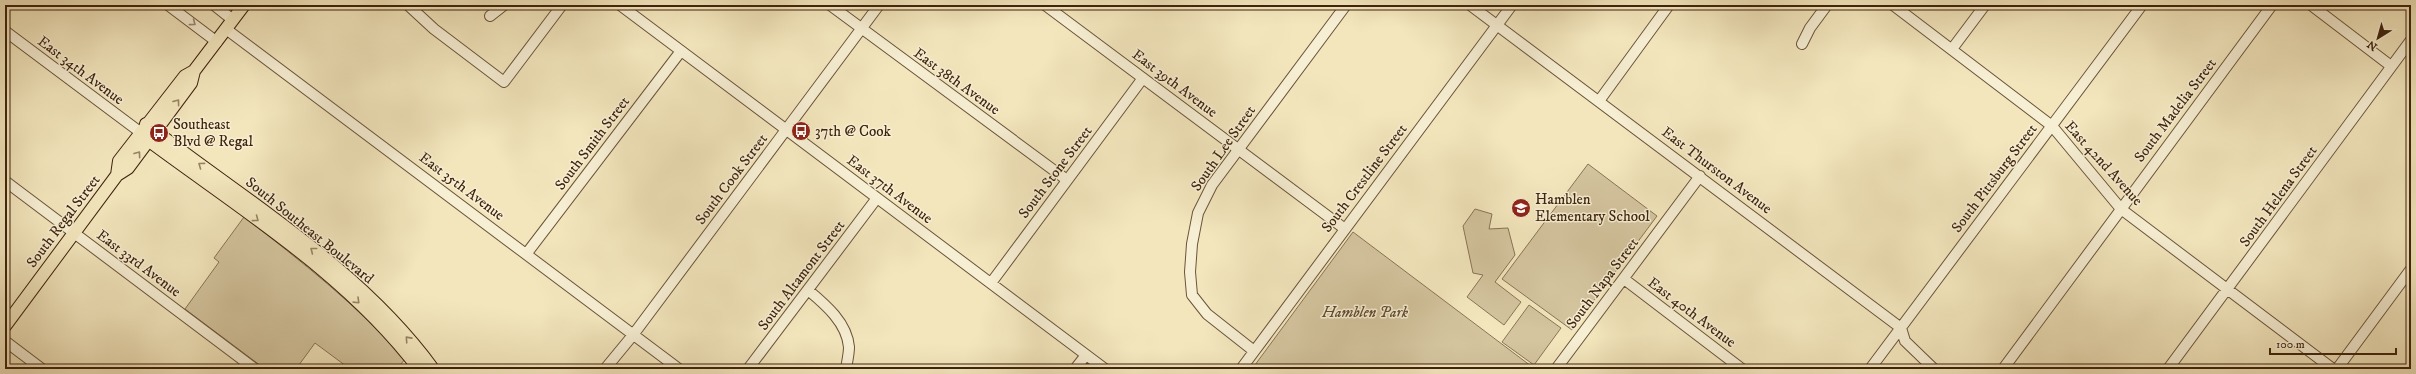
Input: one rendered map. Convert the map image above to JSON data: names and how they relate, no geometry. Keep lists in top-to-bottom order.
{
  "streets": {
    "main road": ["South Regal Street", "South Southeast Boulevard"],
    "street": [
      "East 34th Avenue",
      "East 38th Avenue",
      "East 39th Avenue",
      "South Madelia Street",
      "South Smith Street",
      "South Lee Street",
      "East 42nd Avenue",
      "East Thurston Avenue",
      "South Stone Street",
      "South Crestline Street",
      "South Pittsburg Street",
      "South Cook Street",
      "East 35th Avenue",
      "East 37th Avenue",
      "South Helena Street",
      "East 33rd Avenue",
      "South Altamont Street",
      "South Napa Street",
      "East 40th Avenue"
    ]
  },
  "crossings": [
    ["East 34th Avenue", "South Regal Street"],
    ["East 34th Avenue", "South Southeast Boulevard"],
    ["East 38th Avenue", "South Stone Street"],
    ["East 38th Avenue", "South Cook Street"],
    ["East 39th Avenue", "South Lee Street"],
    ["East 39th Avenue", "South Stone Street"],
    ["East 39th Avenue", "South Crestline Street"],
    ["South Madelia Street", "East 42nd Avenue"],
    ["South Smith Street", "East 35th Avenue"],
    ["South Smith Street", "East 37th Avenue"],
    ["South Lee Street", "South Crestline Street"],
    ["East 42nd Avenue", "South Pittsburg Street"],
    ["East 42nd Avenue", "South Helena Street"],
    ["East Thurston Avenue", "South Crestline Street"],
    ["East Thurston Avenue", "South Pittsburg Street"],
    ["East Thurston Avenue", "South Napa Street"],
    ["South Stone Street", "East 37th Avenue"],
    ["South Cook Street", "East 35th Avenue"],
    ["South Cook Street", "East 37th Avenue"],
    ["East 35th Avenue", "South Regal Street"],
    ["East 37th Avenue", "South Altamont Street"],
    ["South Regal Street", "South Southeast Boulevard"],
    ["South Regal Street", "East 33rd Avenue"],
    ["South Napa Street", "East 40th Avenue"]
  ],
  "parks": ["Hamblen Park"],
  "places": {
    "bus stop": ["37th @ Cook", "Southeast Blvd @ Regal"],
    "school or university": ["Hamblen Elementary School"]
  },
  "scale_bar": "100 m",
  "north": "bottom left"
}
